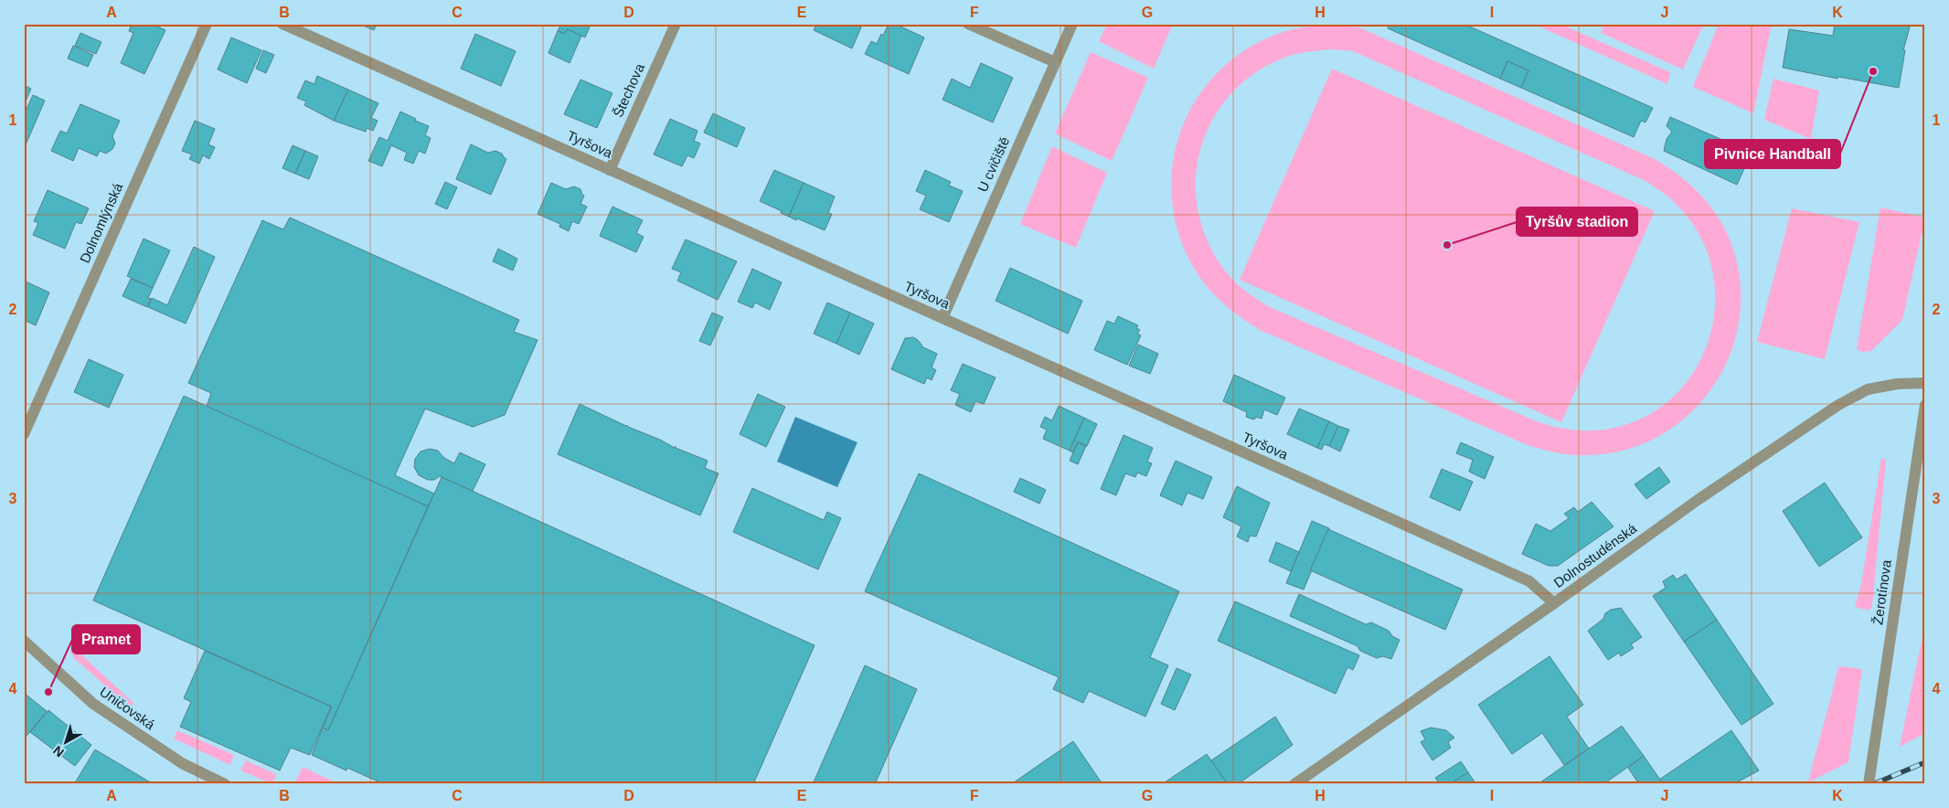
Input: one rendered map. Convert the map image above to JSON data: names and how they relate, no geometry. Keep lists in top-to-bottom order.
{
  "streets": {
    "street": [
      "Štechova",
      "Tyršova",
      "U cvičiště",
      "Dolnomlýnská",
      "Dolnostudénská",
      "Žerotínova",
      "Uničovská"
    ]
  },
  "crossings": [
    ["Štechova", "Tyršova"],
    ["Tyršova", "U cvičiště"],
    ["Tyršova", "Dolnostudénská"]
  ],
  "places": ["Pivnice Handball", "Tyršův stadion", "Pramet"],
  "north": "bottom left",
  "grid": {
    "columns": [
      "A",
      "B",
      "C",
      "D",
      "E",
      "F",
      "G",
      "H",
      "I",
      "J",
      "K"
    ],
    "rows": [
      "1",
      "2",
      "3",
      "4"
    ]
  }
}
